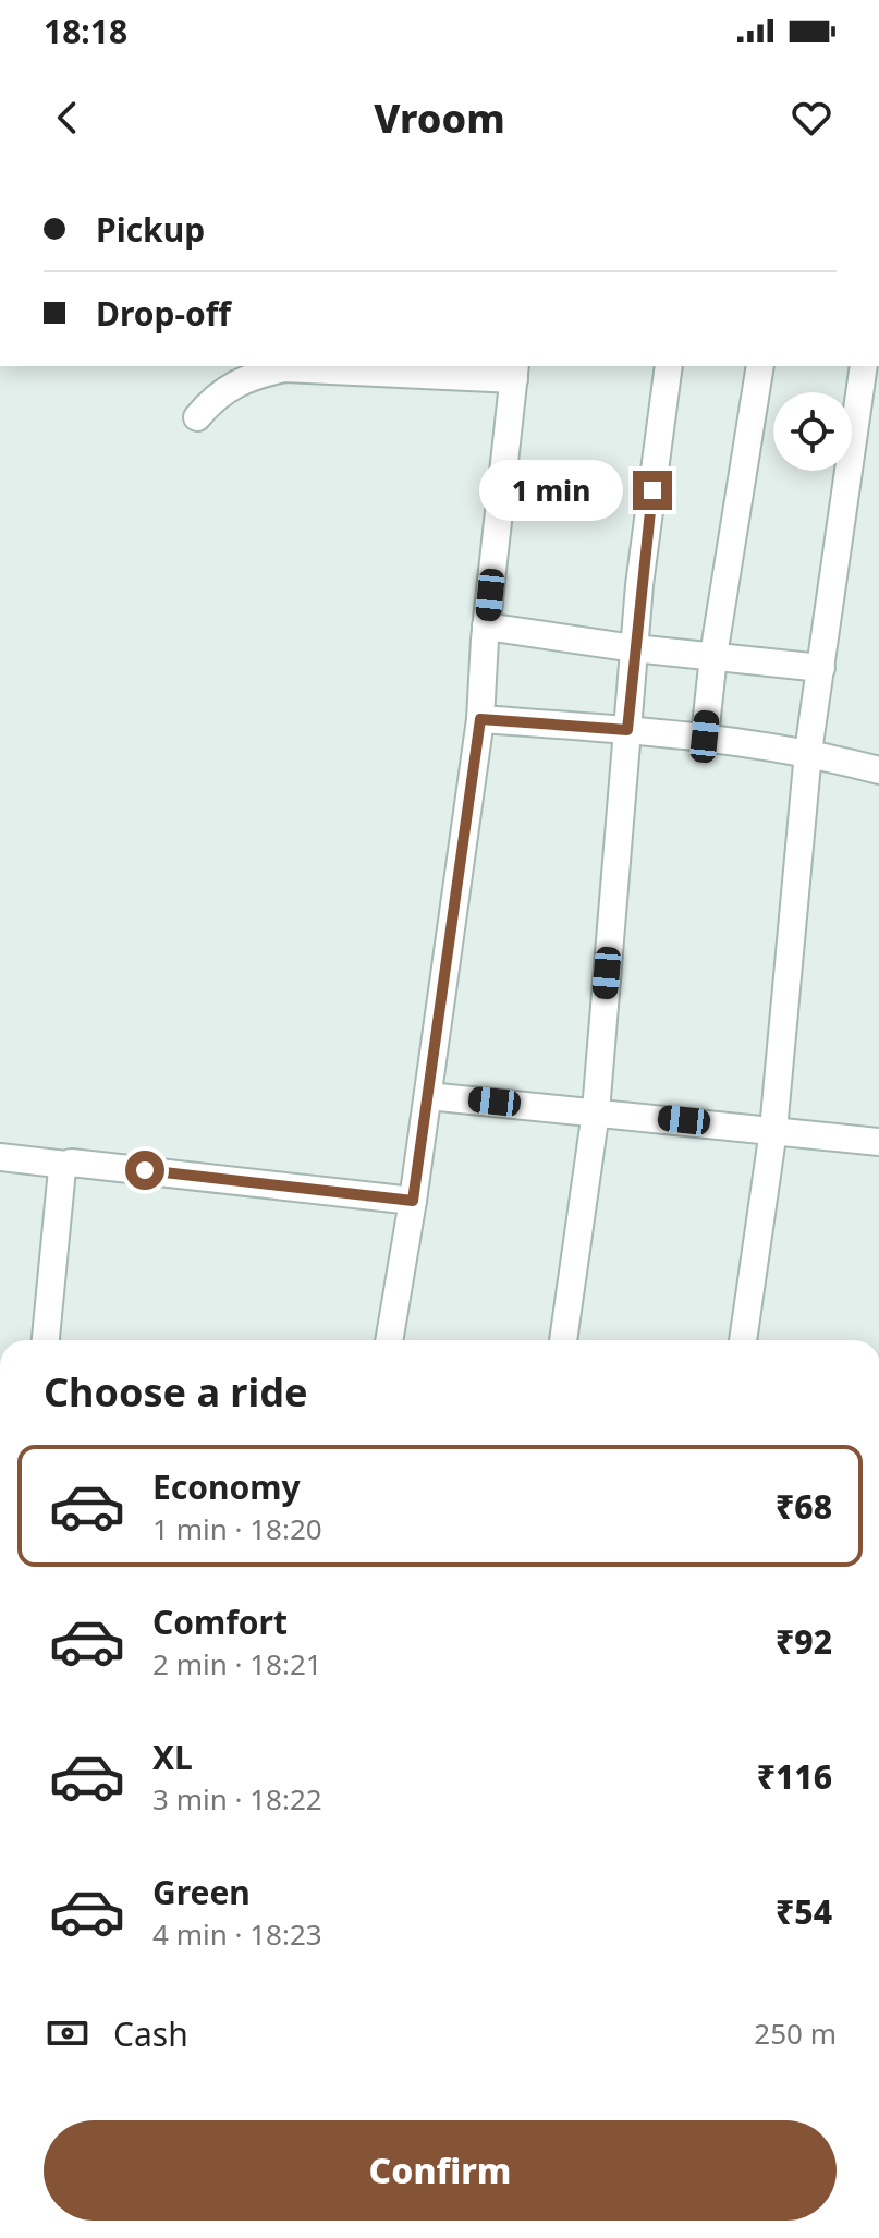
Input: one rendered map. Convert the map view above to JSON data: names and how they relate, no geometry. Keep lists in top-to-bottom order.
{
  "page": {
    "status": "18:18",
    "header": "Vroom",
    "banner": ["Pickup", "Drop-off"],
    "bubble": "1 min",
    "heading": "Choose a ride",
    "list": [
      {
        "name": "Economy",
        "note": "1 min · 18:20",
        "value": "₹68"
      },
      {
        "name": "Comfort",
        "note": "2 min · 18:21",
        "value": "₹92"
      },
      {
        "name": "XL",
        "note": "3 min · 18:22",
        "value": "₹116"
      },
      {
        "name": "Green",
        "note": "4 min · 18:23",
        "value": "₹54"
      }
    ],
    "pay": ["Cash", "250 m"],
    "buttons": "Confirm"
  }
}
